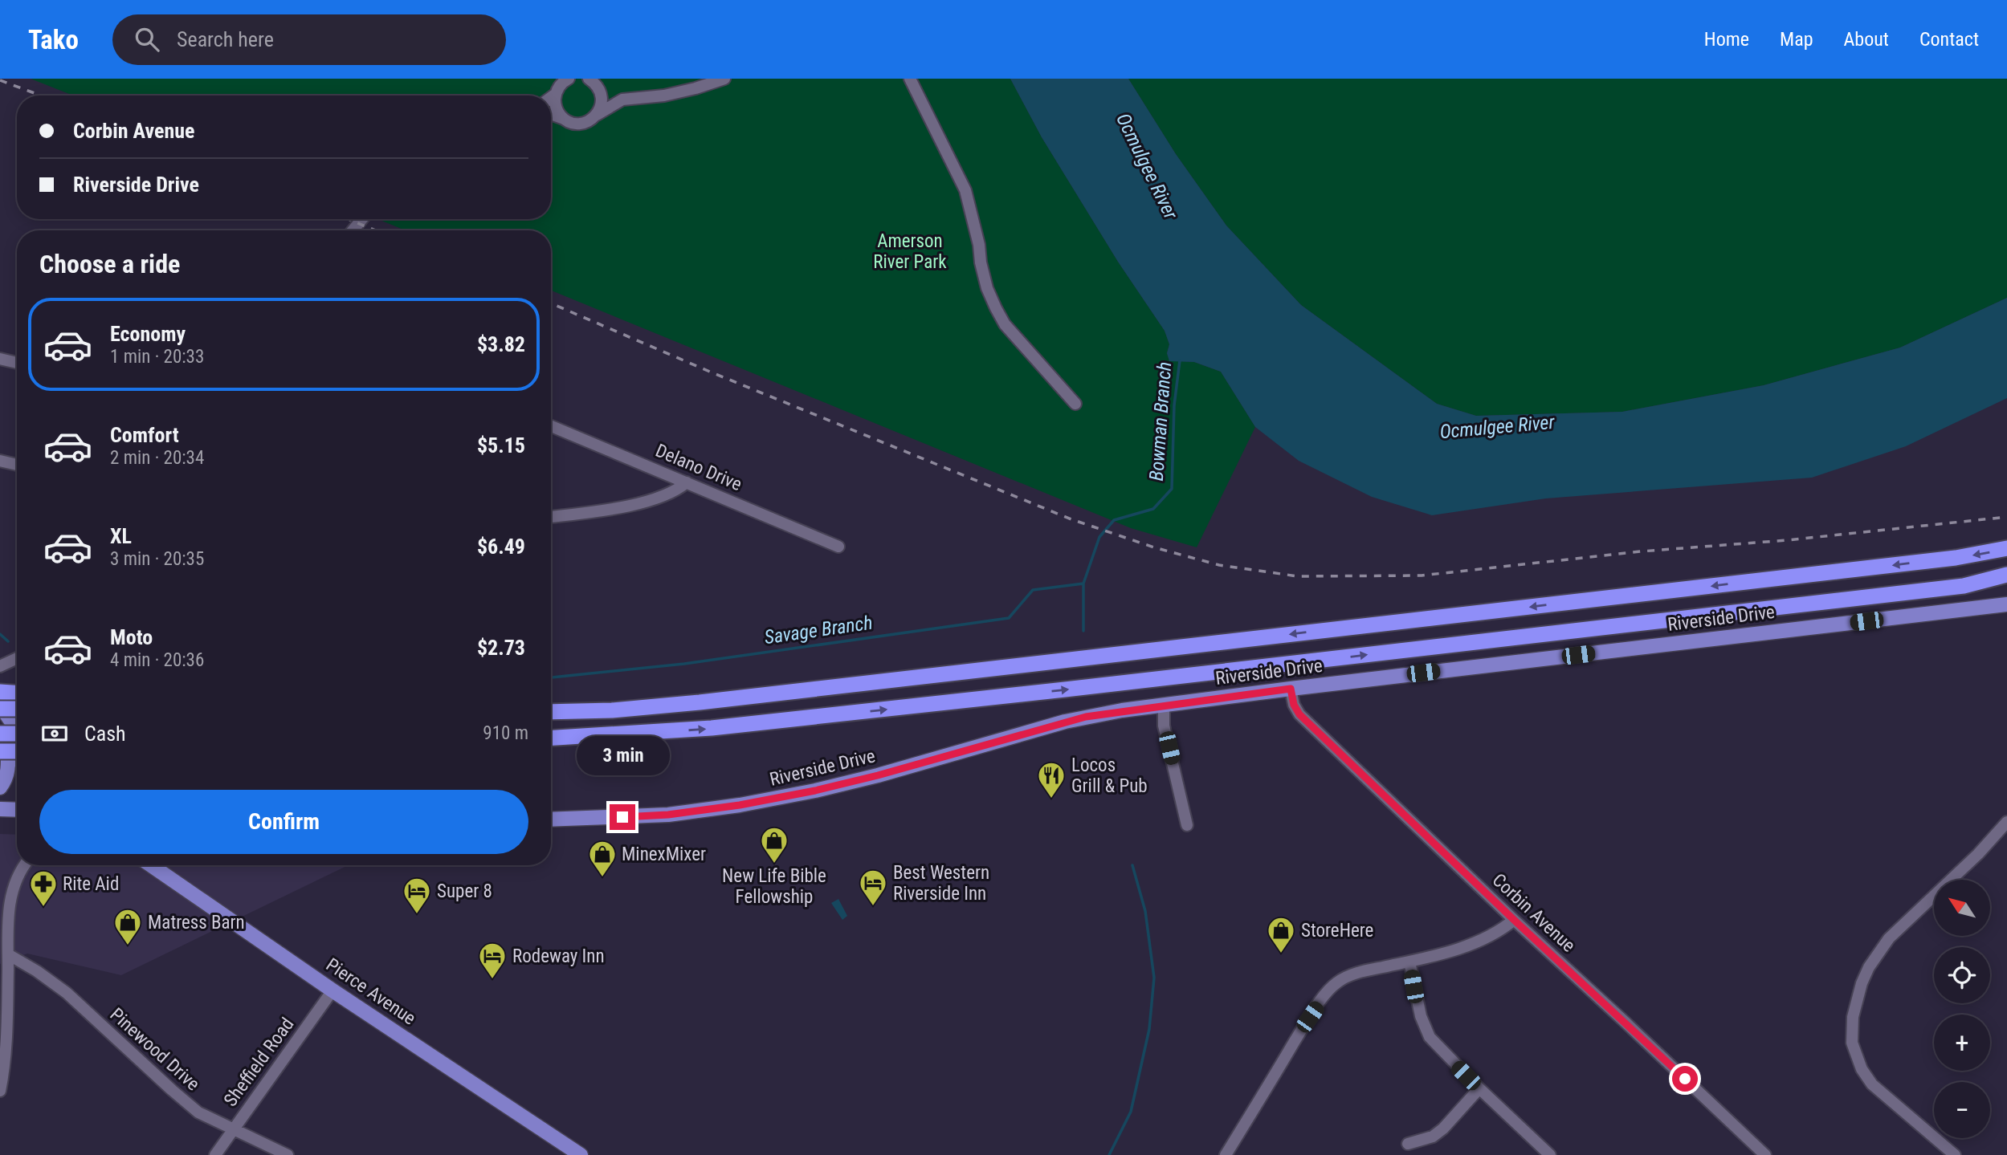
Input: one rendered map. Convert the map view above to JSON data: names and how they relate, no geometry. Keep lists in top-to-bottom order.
{
  "streets": {
    "main road": ["Riverside Drive", "Pierce Avenue"],
    "street": [
      "Delano Drive",
      "Corbin Avenue",
      "Pinewood Drive",
      "Sheffield Road"
    ]
  },
  "crossings": [
    ["Riverside Drive", "Corbin Avenue"],
    ["Pierce Avenue", "Sheffield Road"],
    ["Pinewood Drive", "Sheffield Road"]
  ],
  "water": ["Ocmulgee River", "Bowman Branch", "Savage Branch"],
  "parks": ["Amerson River Park"],
  "places": {
    "restaurant": ["Locos Grill & Pub"],
    "shop": [
      "New Life Bible Fellowship",
      "MinexMixer",
      "Matress Barn",
      "StoreHere"
    ],
    "hotel": ["Best Western Riverside Inn", "Super 8", "Rodeway Inn"],
    "pharmacy": ["Rite Aid"]
  },
  "north": "top left",
  "page": {
    "header": "Tako",
    "search": "Search here",
    "nav": [
      "Home",
      "Map",
      "About",
      "Contact"
    ],
    "banner": ["Corbin Avenue", "Riverside Drive"],
    "heading": "Choose a ride",
    "list": [
      {
        "name": "Economy",
        "note": "1 min · 20:33",
        "value": "$3.82"
      },
      {
        "name": "Comfort",
        "note": "2 min · 20:34",
        "value": "$5.15"
      },
      {
        "name": "XL",
        "note": "3 min · 20:35",
        "value": "$6.49"
      },
      {
        "name": "Moto",
        "note": "4 min · 20:36",
        "value": "$2.73"
      }
    ],
    "pay": ["Cash", "910 m"],
    "bubble": "3 min",
    "buttons": "Confirm",
    "map_buttons": ["+", "−"]
  }
}
